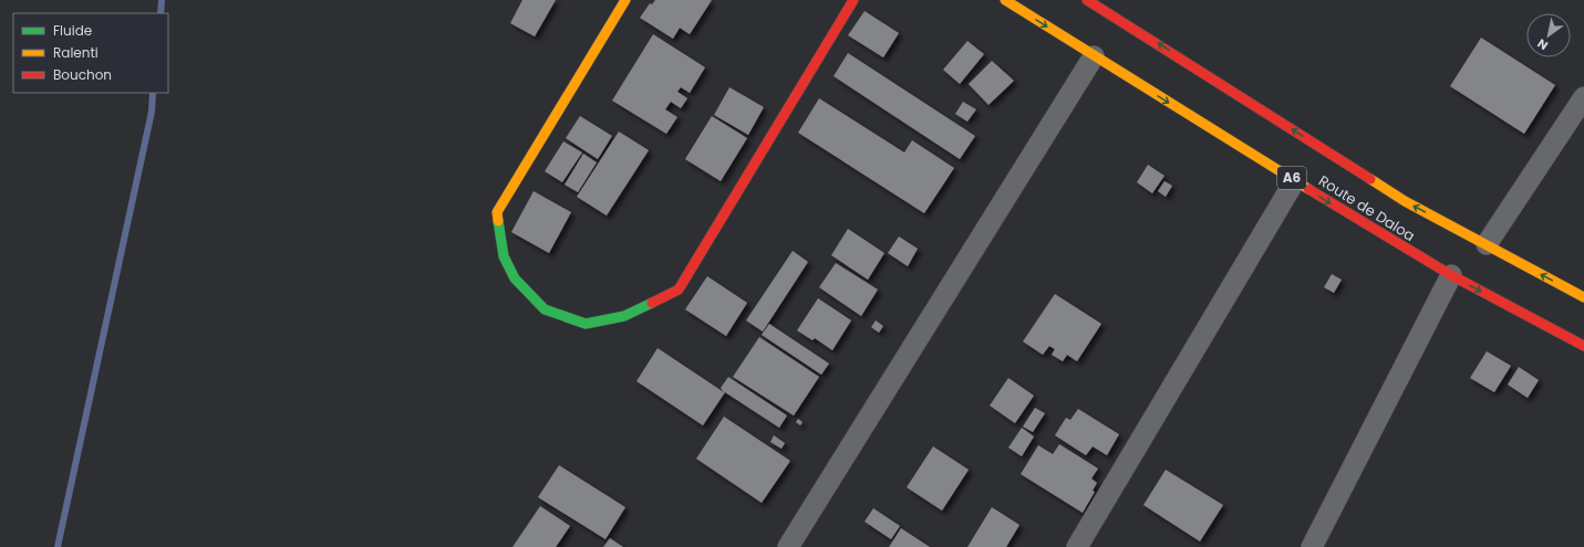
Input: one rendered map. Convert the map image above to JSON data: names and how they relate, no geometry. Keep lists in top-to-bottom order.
{
  "streets": {
    "main road": ["A6", "Route de Daloa"]
  },
  "legend": ["Fluide", "Ralenti", "Bouchon"],
  "north": "bottom left"
}
